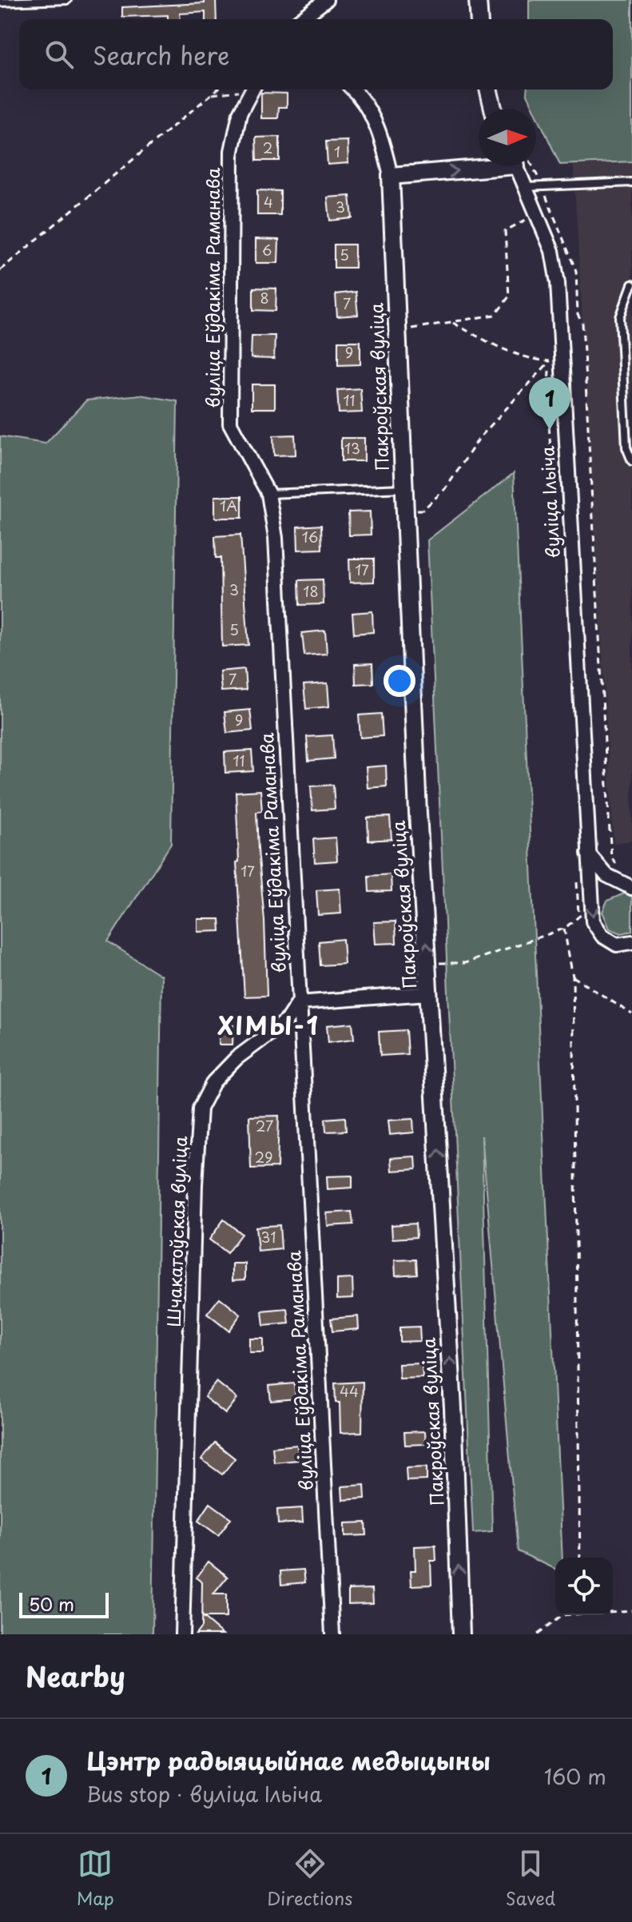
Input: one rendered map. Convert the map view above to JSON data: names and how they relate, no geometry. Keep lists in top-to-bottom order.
{
  "streets": {
    "street": [
      "вуліца Еўдакіма Раманава",
      "Пакроўская вуліца",
      "вуліца Ільіча",
      "Шчакатоўская вуліца"
    ]
  },
  "crossings": [
    ["вуліца Еўдакіма Раманава", "Шчакатоўская вуліца"]
  ],
  "one_way": ["Пакроўская вуліца"],
  "districts": ["ХІМЫ-1"],
  "house_numbers": [
    "2",
    "1",
    "4",
    "3",
    "6",
    "5",
    "8",
    "7",
    "9",
    "11",
    "13",
    "1А",
    "16",
    "17",
    "3",
    "18",
    "5",
    "7",
    "9",
    "11",
    "17",
    "27",
    "29",
    "31",
    "44"
  ],
  "scale_bar": "50 m",
  "north": "right",
  "page": {
    "search": "Search here",
    "pins": "1",
    "scale": "50 m",
    "heading": "Nearby",
    "list": [
      {
        "mark": "1",
        "name": "Цэнтр радыяцыйнае медыцыны",
        "note": "Bus stop · вуліца Ільіча",
        "value": "160 m"
      }
    ],
    "nav": ["Map", "Directions", "Saved"]
  }
}
